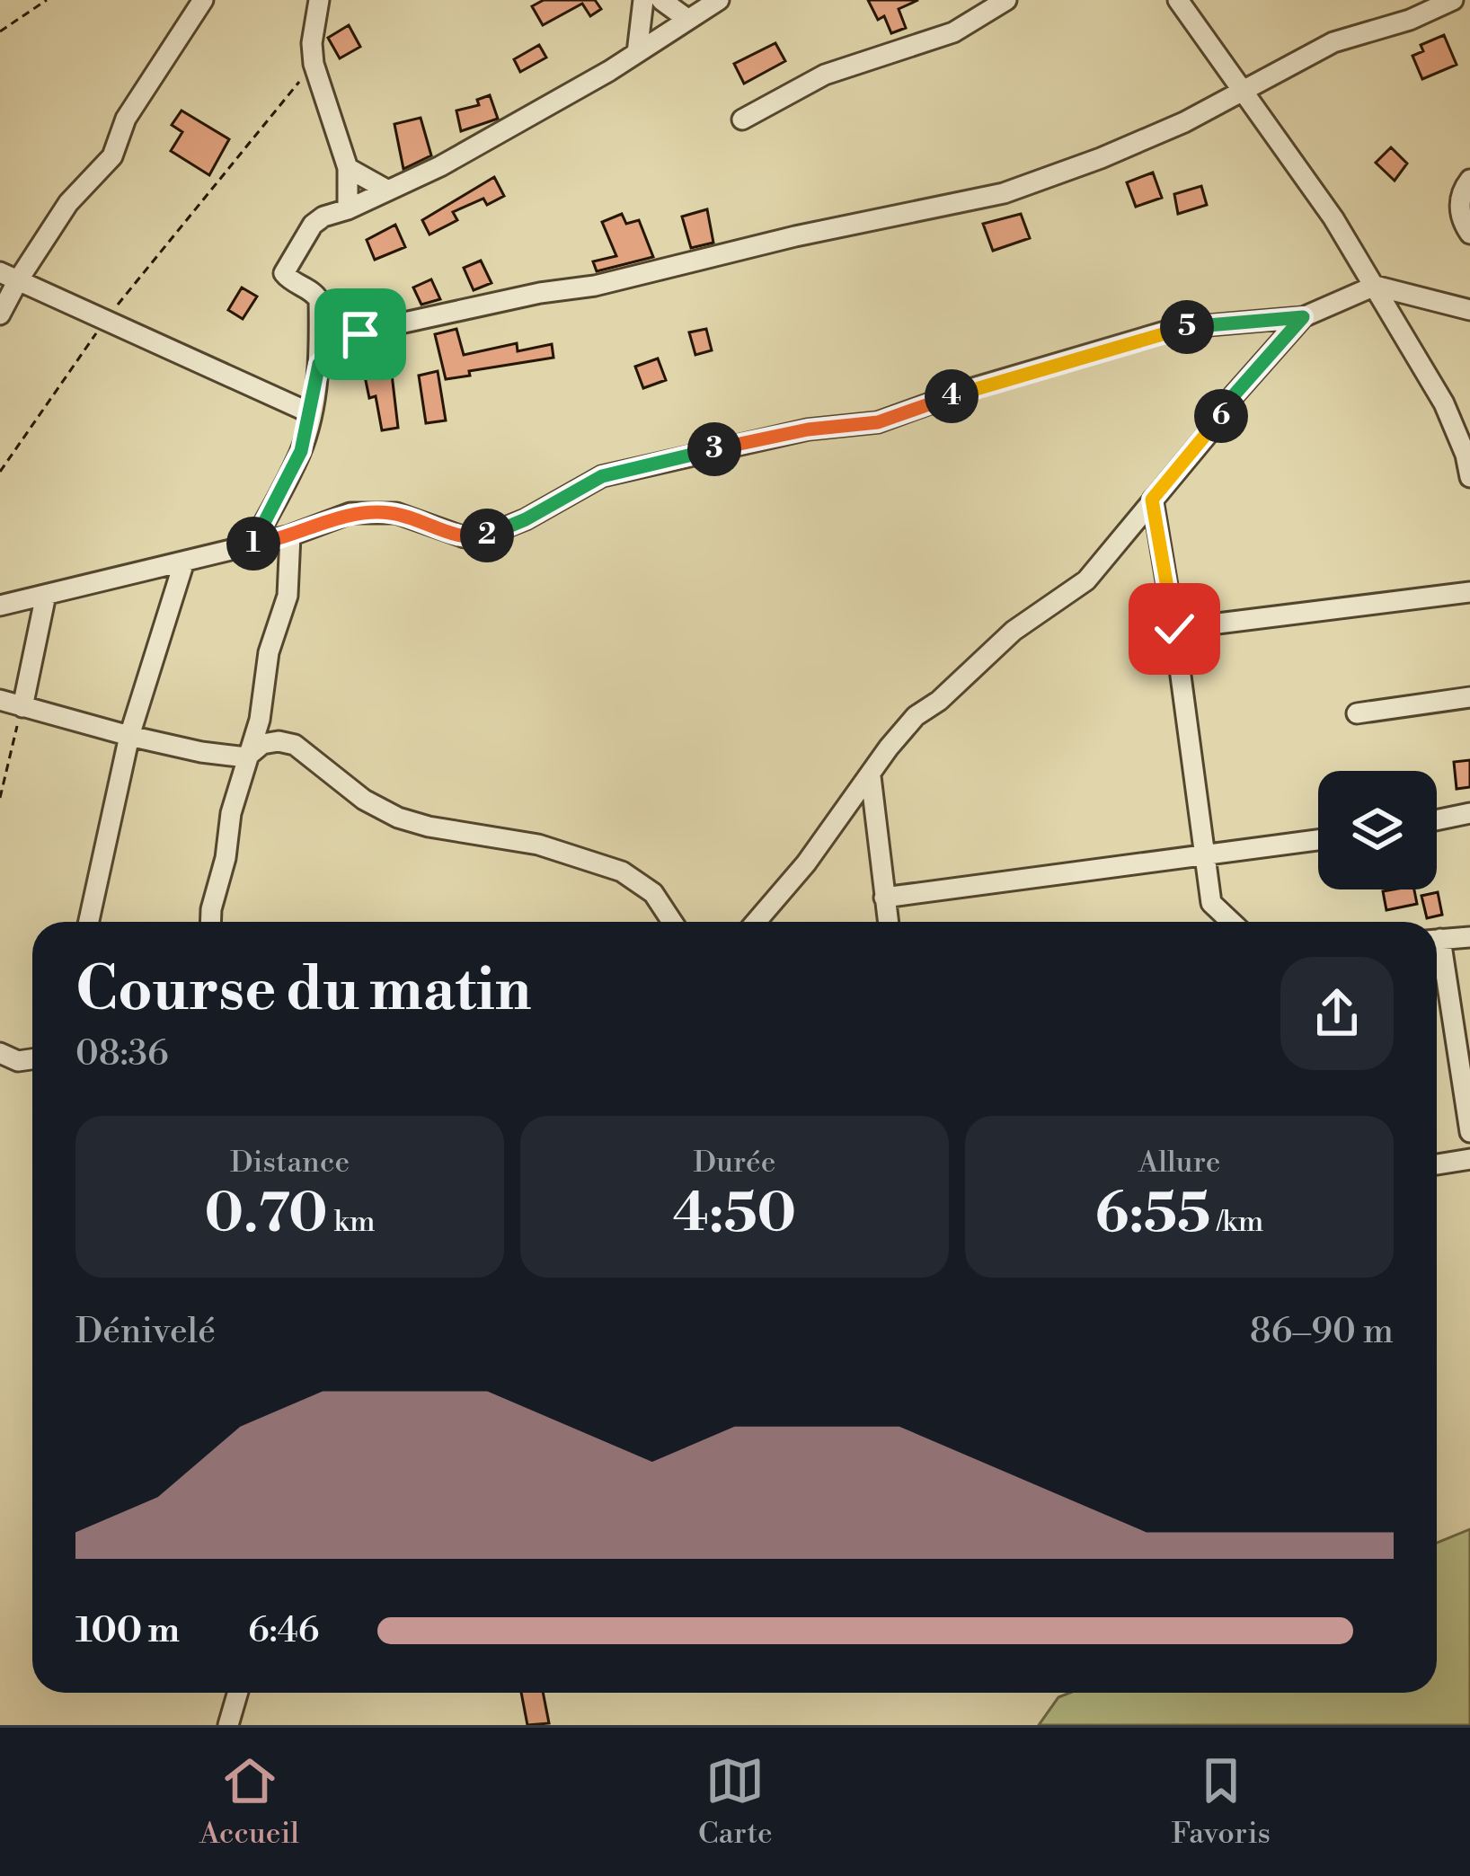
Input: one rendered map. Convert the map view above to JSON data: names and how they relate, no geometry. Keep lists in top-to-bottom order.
{
  "page": {
    "pins": [
      "5",
      "4",
      "6",
      "3",
      "2",
      "1"
    ],
    "heading": ["Course du matin", "08:36"],
    "stats": [
      ["Distance", "0.70 km"],
      ["Durée", "4:50"],
      ["Allure", "6:55 /km"]
    ],
    "chart": ["Dénivelé", "86–90 m"],
    "list": [
      {
        "name": "100 m",
        "note": "6:46"
      }
    ],
    "tabs": ["Accueil", "Carte", "Favoris"]
  }
}
